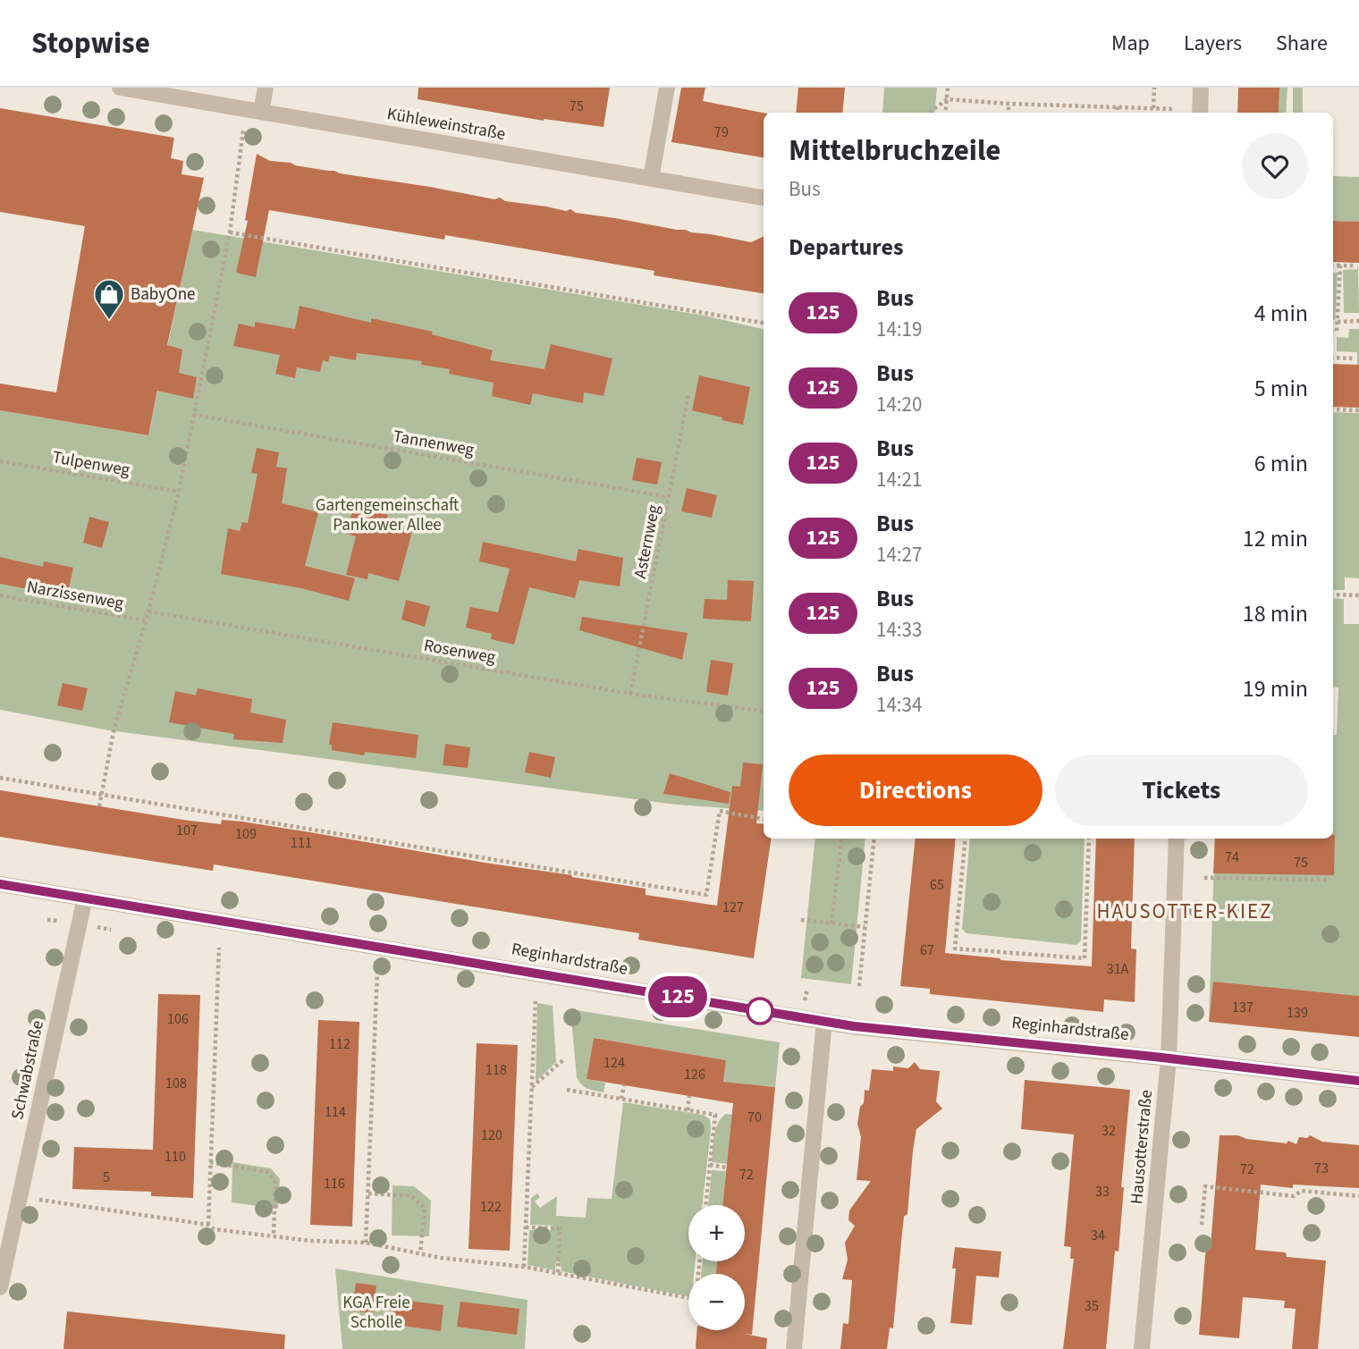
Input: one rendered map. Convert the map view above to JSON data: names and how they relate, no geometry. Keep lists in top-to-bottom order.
{
  "streets": {
    "street": [
      "Kühleweinstraße",
      "Reginhardstraße",
      "Schwabstraße",
      "Hausotterstraße"
    ],
    "path": [
      "Tannenweg",
      "Tulpenweg",
      "Asternweg",
      "Narzissenweg",
      "Rosenweg"
    ]
  },
  "crossings": [
    ["Tannenweg", "Asternweg"],
    ["Asternweg", "Rosenweg"],
    ["Reginhardstraße", "Schwabstraße"],
    ["Reginhardstraße", "Hausotterstraße"]
  ],
  "districts": ["HAUSOTTER-KIEZ"],
  "parks": ["Gartengemeinschaft Pankower Allee", "KGA Freie Scholle"],
  "places": {
    "shop": ["BabyOne"]
  },
  "lines": ["bus line 125"],
  "house_numbers": [
    "75",
    "79",
    "107",
    "109",
    "111",
    "74",
    "75",
    "65",
    "127",
    "67",
    "31A",
    "137",
    "139",
    "106",
    "112",
    "124",
    "118",
    "126",
    "108",
    "114",
    "70",
    "32",
    "120",
    "110",
    "73",
    "72",
    "72",
    "5",
    "116",
    "33",
    "122",
    "34",
    "35"
  ],
  "page": {
    "header": "Stopwise",
    "nav": ["Map", "Layers", "Share"],
    "on_map": "125",
    "heading": [
      ["Mittelbruchzeile", "Bus"],
      "Departures"
    ],
    "list": [
      {
        "mark": "125",
        "name": "Bus",
        "note": "14:19",
        "value": "4 min"
      },
      {
        "mark": "125",
        "name": "Bus",
        "note": "14:20",
        "value": "5 min"
      },
      {
        "mark": "125",
        "name": "Bus",
        "note": "14:21",
        "value": "6 min"
      },
      {
        "mark": "125",
        "name": "Bus",
        "note": "14:27",
        "value": "12 min"
      },
      {
        "mark": "125",
        "name": "Bus",
        "note": "14:33",
        "value": "18 min"
      },
      {
        "mark": "125",
        "name": "Bus",
        "note": "14:34",
        "value": "19 min"
      }
    ],
    "buttons": ["Directions", "Tickets"],
    "map_buttons": ["+", "−"]
  }
}
